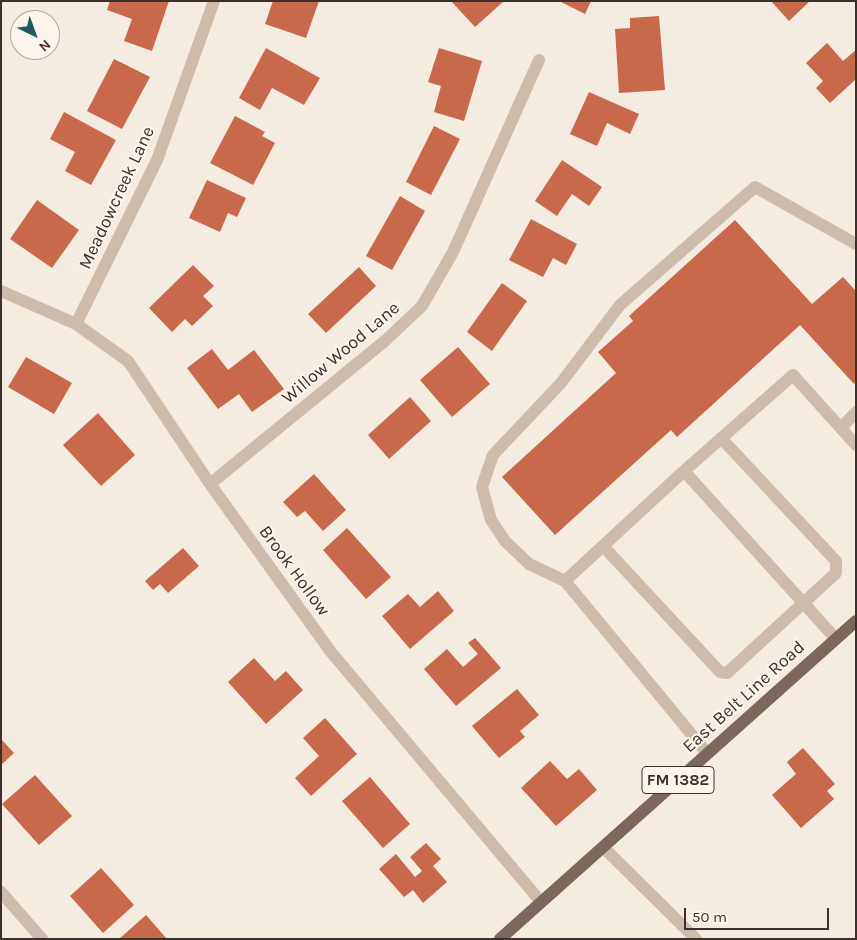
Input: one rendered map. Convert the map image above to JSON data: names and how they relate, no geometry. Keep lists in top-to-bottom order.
{
  "streets": {
    "main road": ["East Belt Line Road", "FM 1382"],
    "street": ["Meadowcreek Lane", "Willow Wood Lane", "Brook Hollow"]
  },
  "crossings": [
    ["Meadowcreek Lane", "Brook Hollow"],
    ["Willow Wood Lane", "Brook Hollow"],
    ["Brook Hollow", "East Belt Line Road"]
  ],
  "scale_bar": "50 m",
  "north": "bottom right"
}
